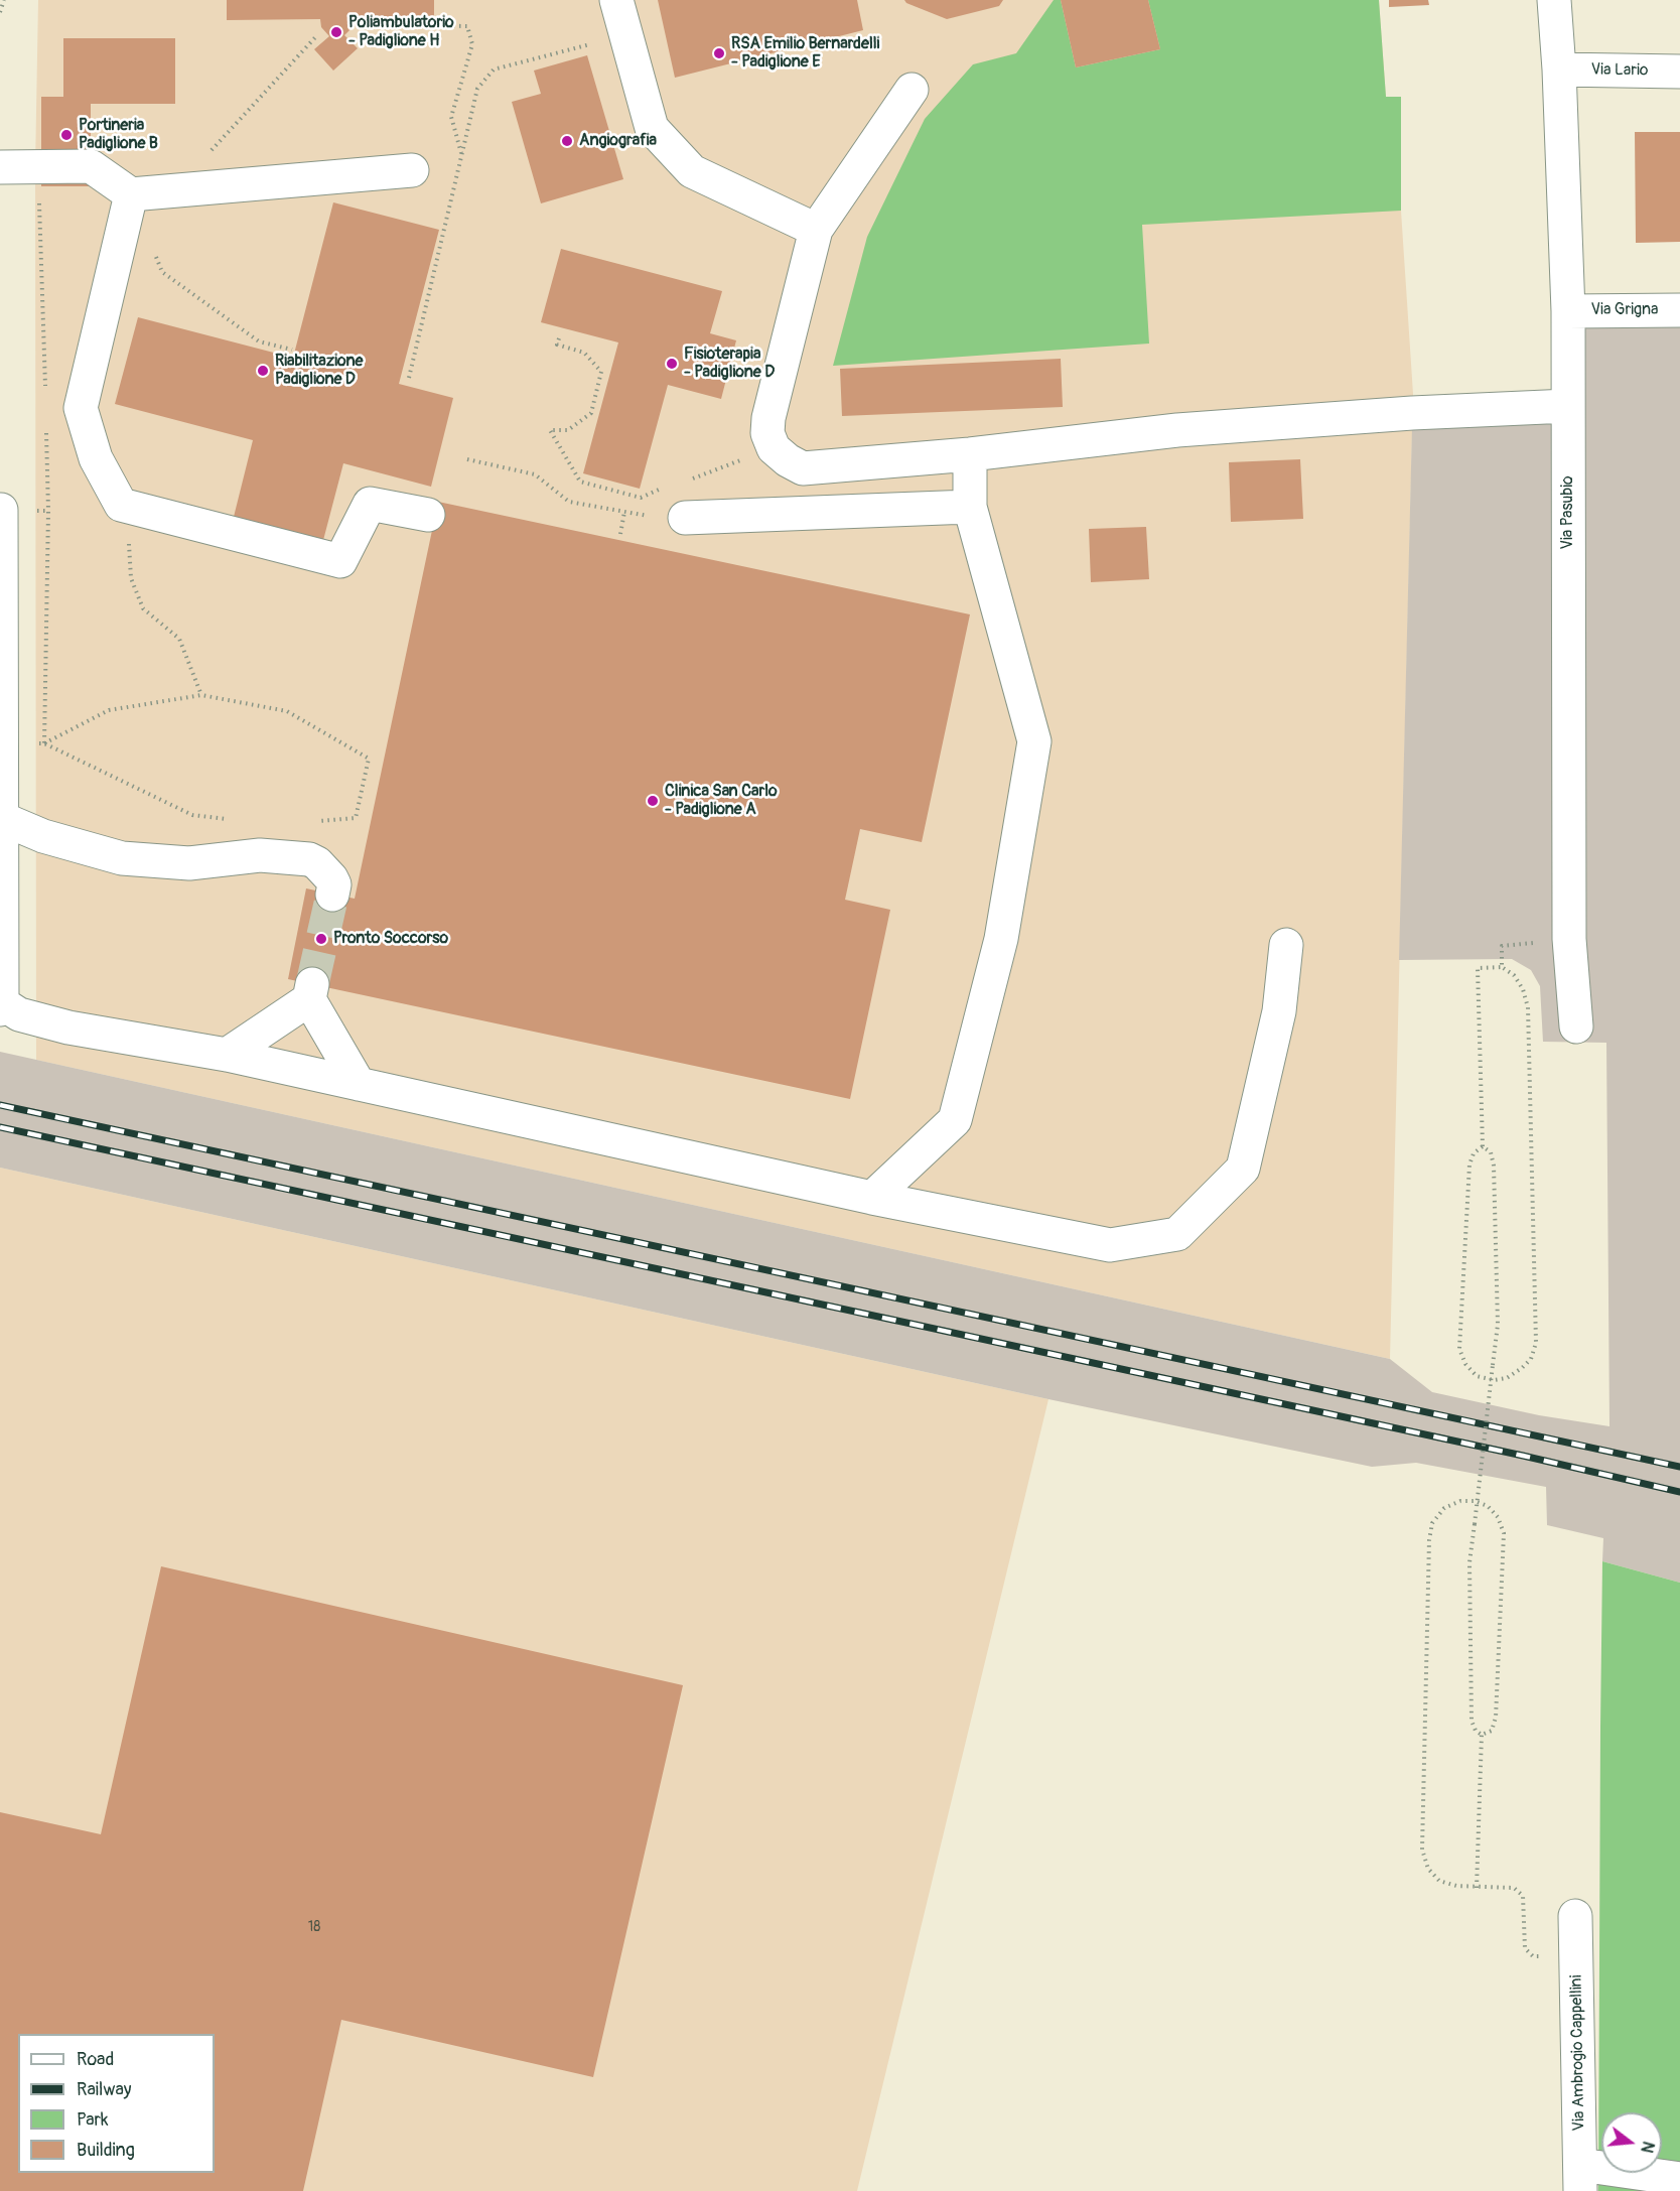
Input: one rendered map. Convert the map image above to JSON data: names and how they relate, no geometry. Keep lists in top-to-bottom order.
{
  "streets": {
    "street": [
      "Via Lario",
      "Via Grigna",
      "Via Pasubio",
      "Via Ambrogio Cappellini"
    ]
  },
  "crossings": [
    ["Via Lario", "Via Pasubio"],
    ["Via Grigna", "Via Pasubio"]
  ],
  "places": [
    "Poliambulatorio - Padiglione H",
    "RSA Emilio Bernardelli - Padiglione E",
    "Portineria Padiglione B",
    "Angiografia",
    "Fisioterapia - Padiglione D",
    "Riabilitazione Padiglione D",
    "Clinica San Carlo - Padiglione A",
    "Pronto Soccorso"
  ],
  "house_numbers": ["18"],
  "legend": [
    "Road",
    "Railway",
    "Park",
    "Building"
  ],
  "north": "right"
}
